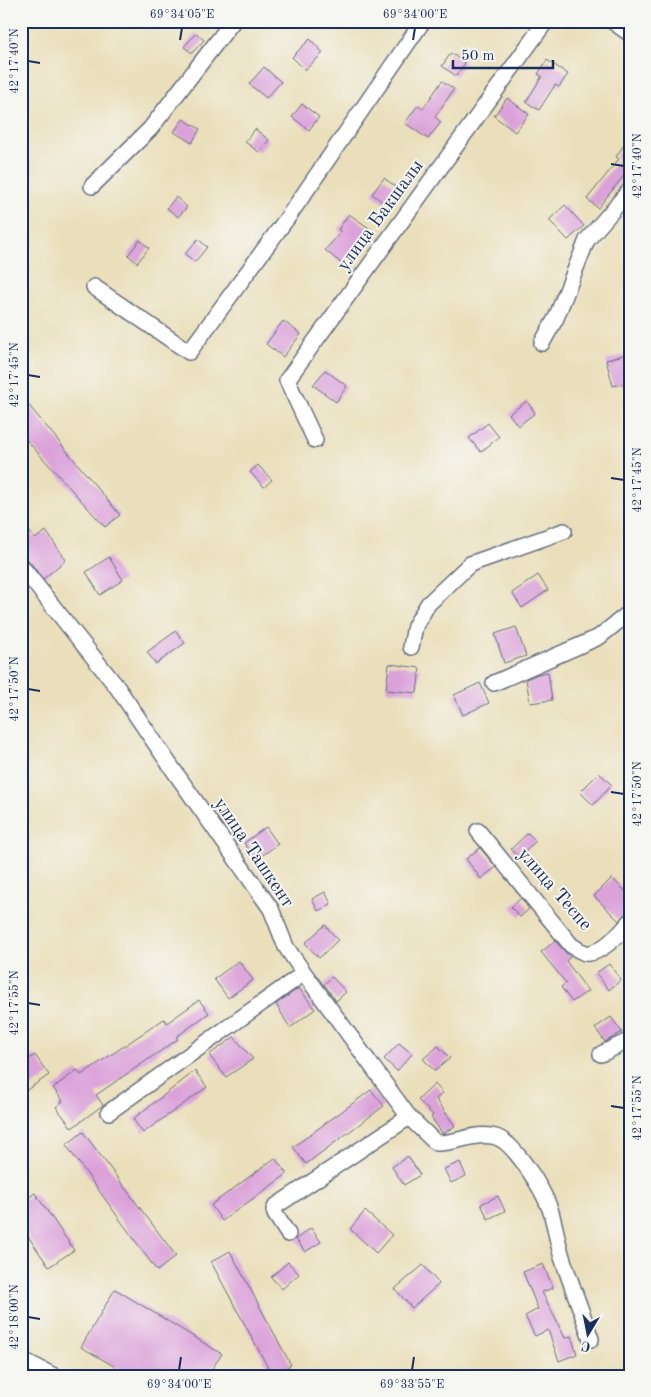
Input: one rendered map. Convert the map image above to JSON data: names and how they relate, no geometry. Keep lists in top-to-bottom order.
{
  "streets": {
    "street": ["улица Бакшалы", "улица Ташкент", "улица Теспе"]
  },
  "scale_bar": "50 m",
  "north": "bottom",
  "coordinates": [
    "69°34'05\"E",
    "69°34'00\"E",
    "42°17'40\"N",
    "42°17'45\"N",
    "42°17'50\"N",
    "42°17'55\"N",
    "42°18'00\"N",
    "69°33'55\"E"
  ]
}
